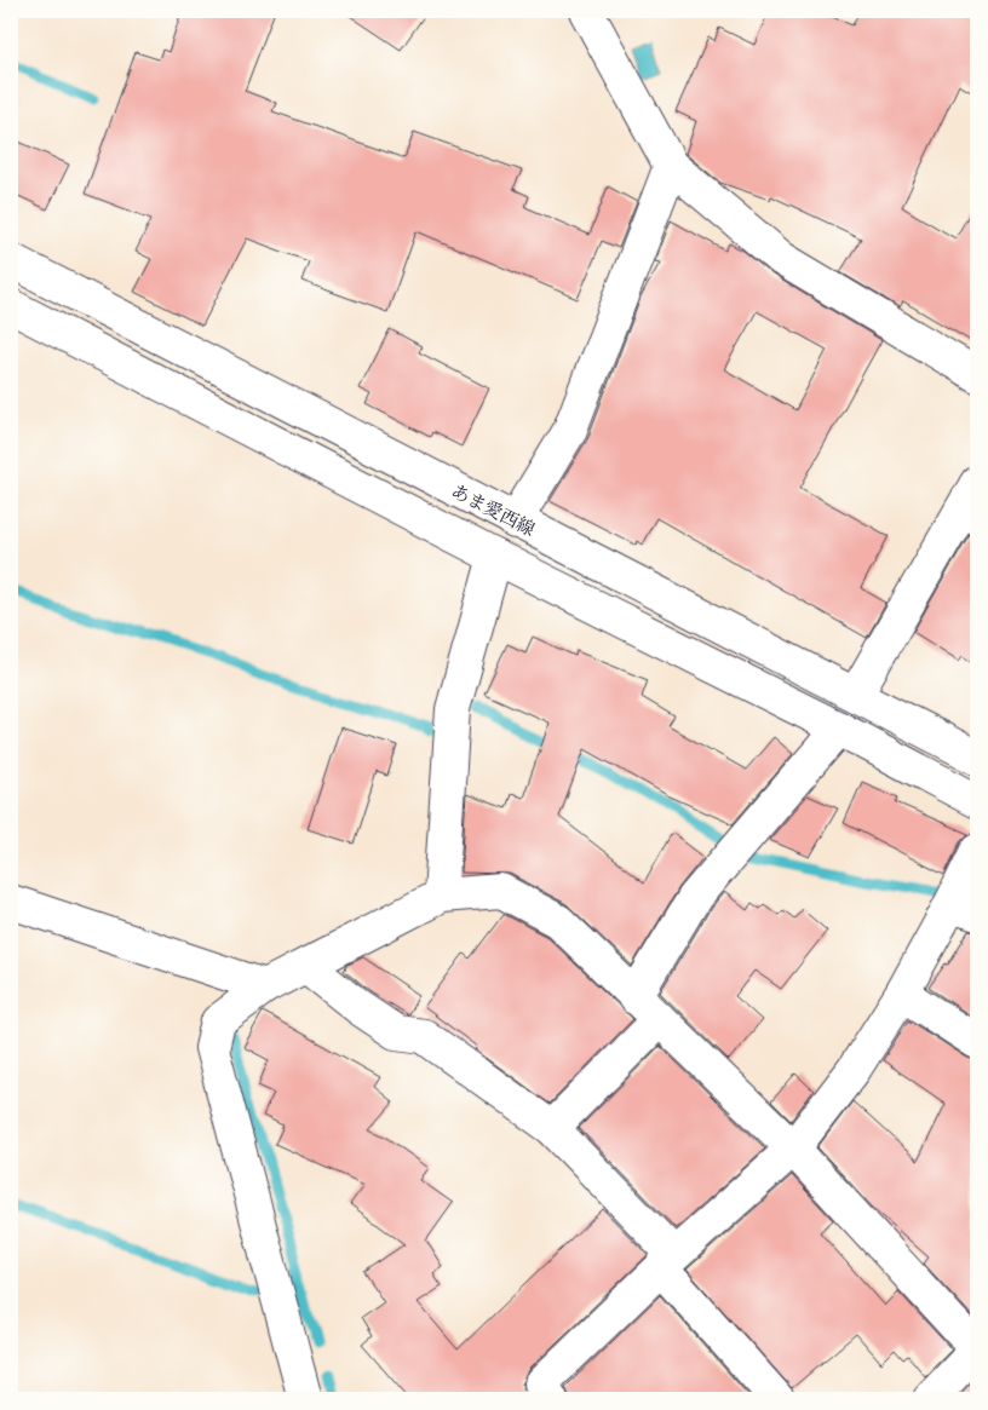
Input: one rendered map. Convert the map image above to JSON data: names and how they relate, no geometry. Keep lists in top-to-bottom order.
{
  "streets": {
    "street": ["あま愛西線"]
  }
}
